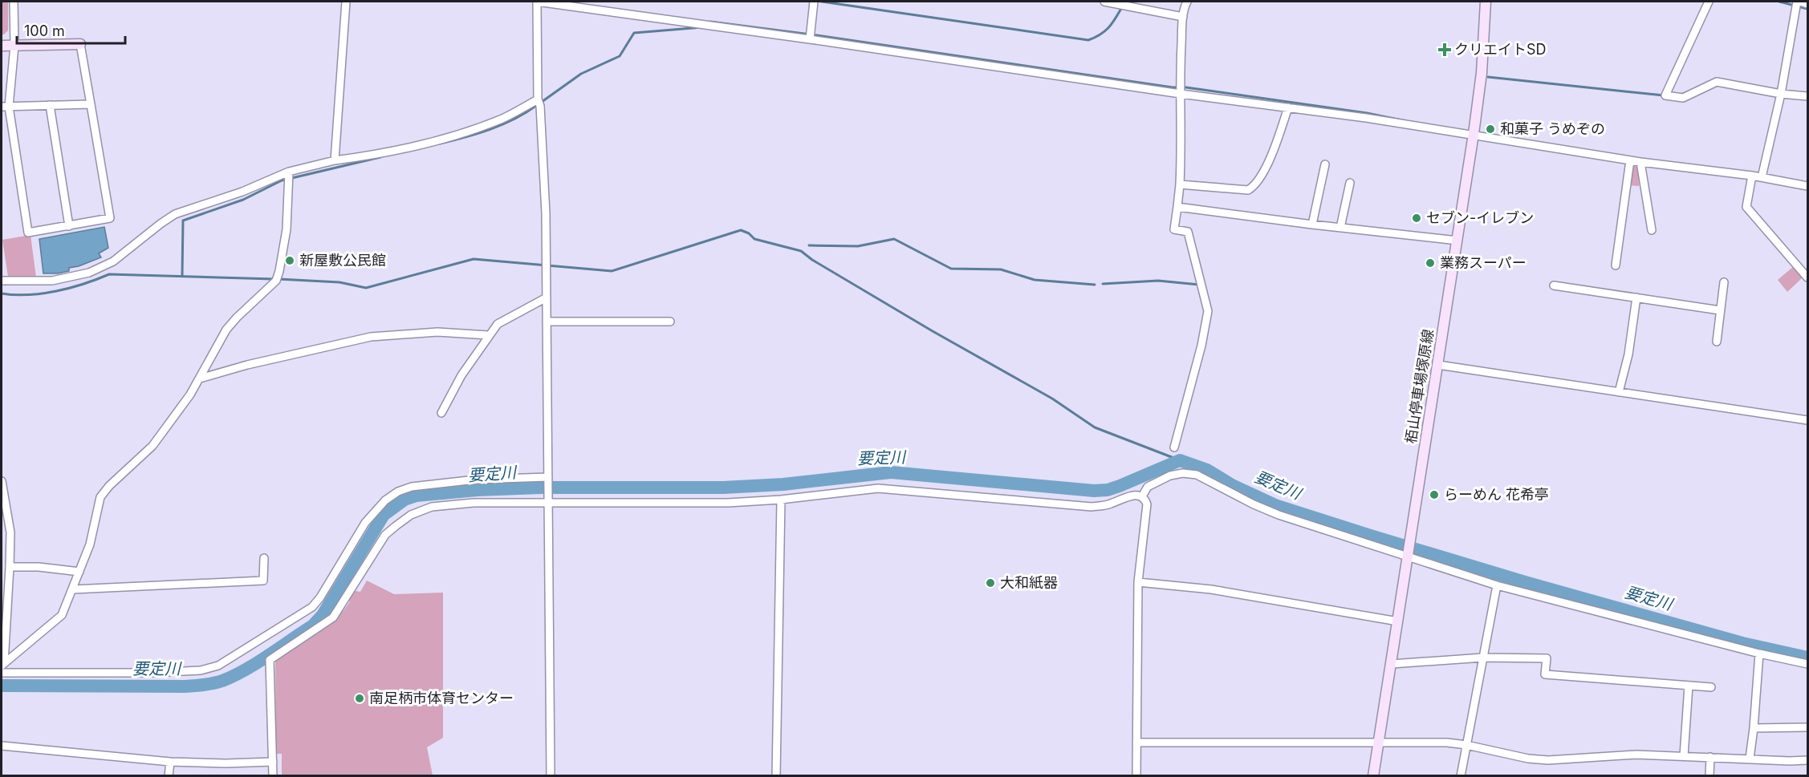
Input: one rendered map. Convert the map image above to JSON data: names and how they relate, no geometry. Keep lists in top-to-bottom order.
{
  "streets": {
    "main road": ["栢山停車場塚原線"]
  },
  "water": ["要定川"],
  "places": {
    "health": ["クリエイトSD"],
    "other": [
      "和菓子 うめぞの",
      "セブン-イレブン",
      "新屋敷公民館",
      "業務スーパー",
      "らーめん 花希亭",
      "大和紙器",
      "南足柄市体育センター"
    ]
  },
  "scale_bar": "100 m"
}
